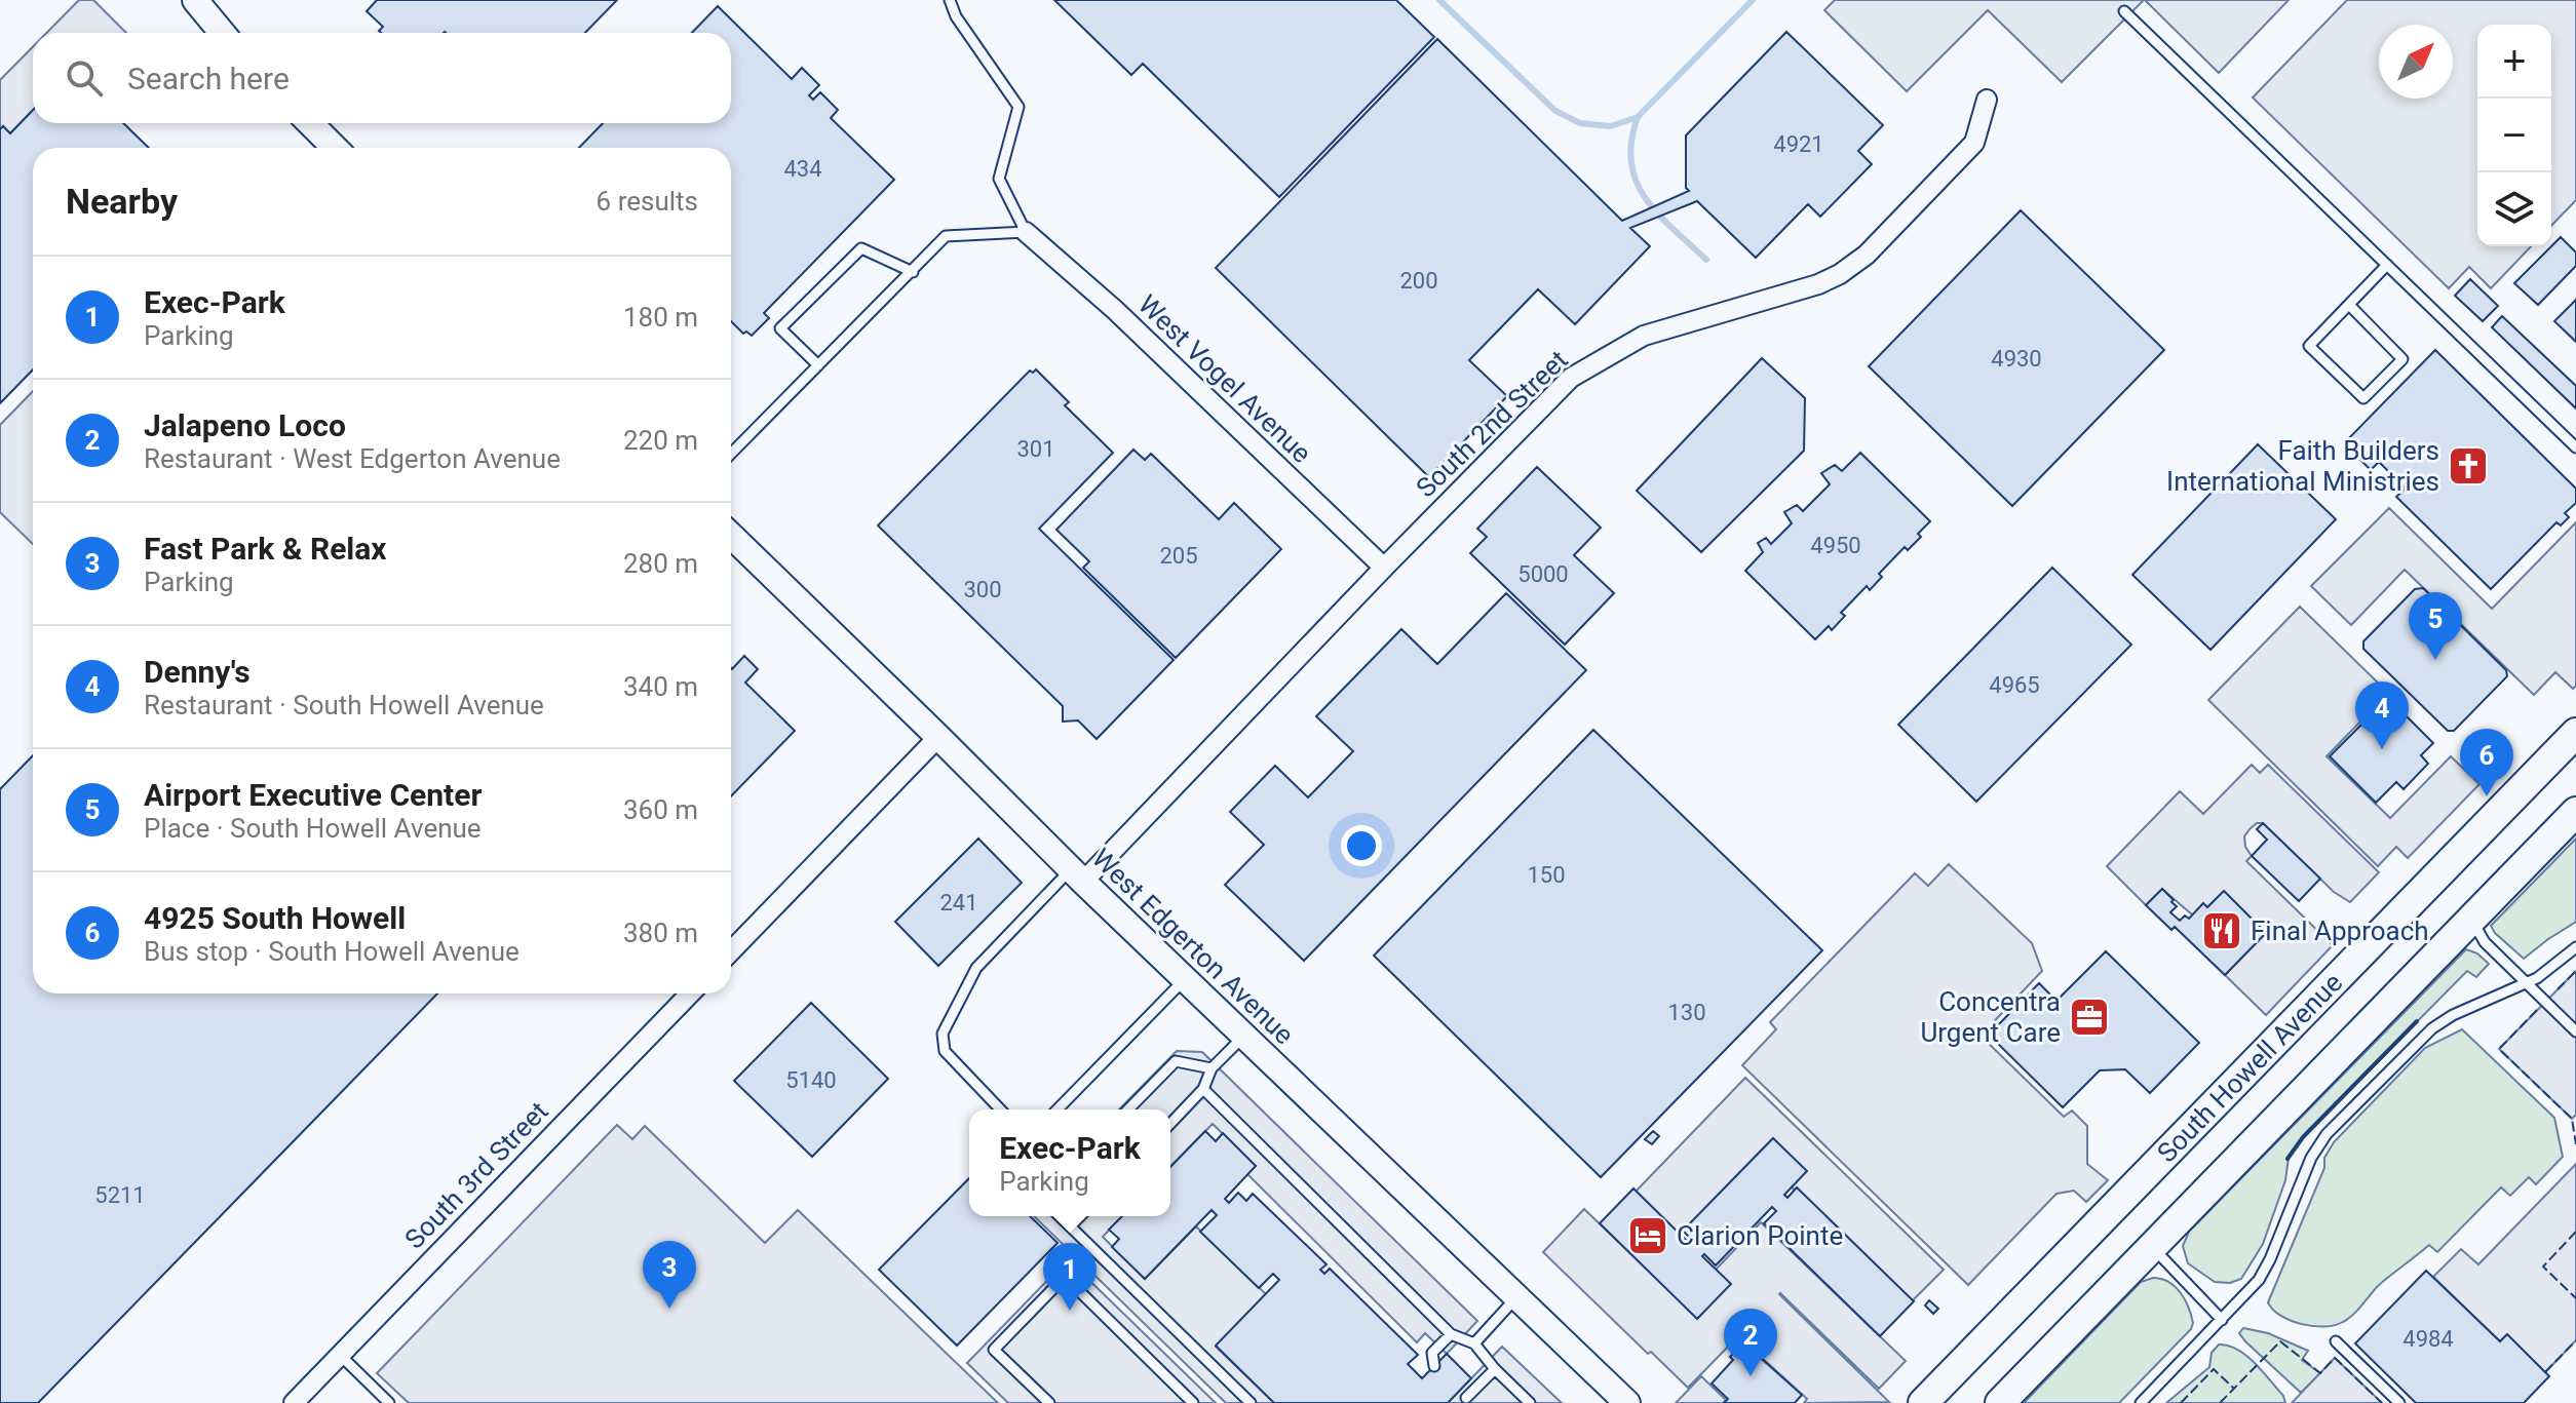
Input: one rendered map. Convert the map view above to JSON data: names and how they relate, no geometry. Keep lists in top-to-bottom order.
{
  "streets": {
    "main road": ["South Howell Avenue"],
    "street": [
      "West Vogel Avenue",
      "South 2nd Street",
      "West Edgerton Avenue",
      "South 3rd Street"
    ]
  },
  "crossings": [
    ["West Vogel Avenue", "South 2nd Street"],
    ["South 2nd Street", "West Edgerton Avenue"]
  ],
  "places": {
    "church": ["Faith Builders International Ministries"],
    "restaurant": ["Final Approach"],
    "office": ["Concentra Urgent Care"],
    "hotel": ["Clarion Pointe"]
  },
  "house_numbers": [
    "4921",
    "434",
    "200",
    "4930",
    "301",
    "4950",
    "205",
    "5000",
    "300",
    "4965",
    "150",
    "241",
    "130",
    "5140",
    "5211",
    "4984"
  ],
  "north": "top right",
  "page": {
    "map_buttons": ["+", "−"],
    "search": "Search here",
    "heading": ["Nearby", "6 results"],
    "list": [
      {
        "mark": "1",
        "name": "Exec-Park",
        "note": "Parking",
        "value": "180 m"
      },
      {
        "mark": "2",
        "name": "Jalapeno Loco",
        "note": "Restaurant · West Edgerton Avenue",
        "value": "220 m"
      },
      {
        "mark": "3",
        "name": "Fast Park & Relax",
        "note": "Parking",
        "value": "280 m"
      },
      {
        "mark": "4",
        "name": "Denny's",
        "note": "Restaurant · South Howell Avenue",
        "value": "340 m"
      },
      {
        "mark": "5",
        "name": "Airport Executive Center",
        "note": "Place · South Howell Avenue",
        "value": "360 m"
      },
      {
        "mark": "6",
        "name": "4925 South Howell",
        "note": "Bus stop · South Howell Avenue",
        "value": "380 m"
      }
    ],
    "pins": [
      "5",
      "4",
      "6",
      "3",
      "1",
      "2"
    ],
    "popup": ["Exec-Park", "Parking"]
  }
}
